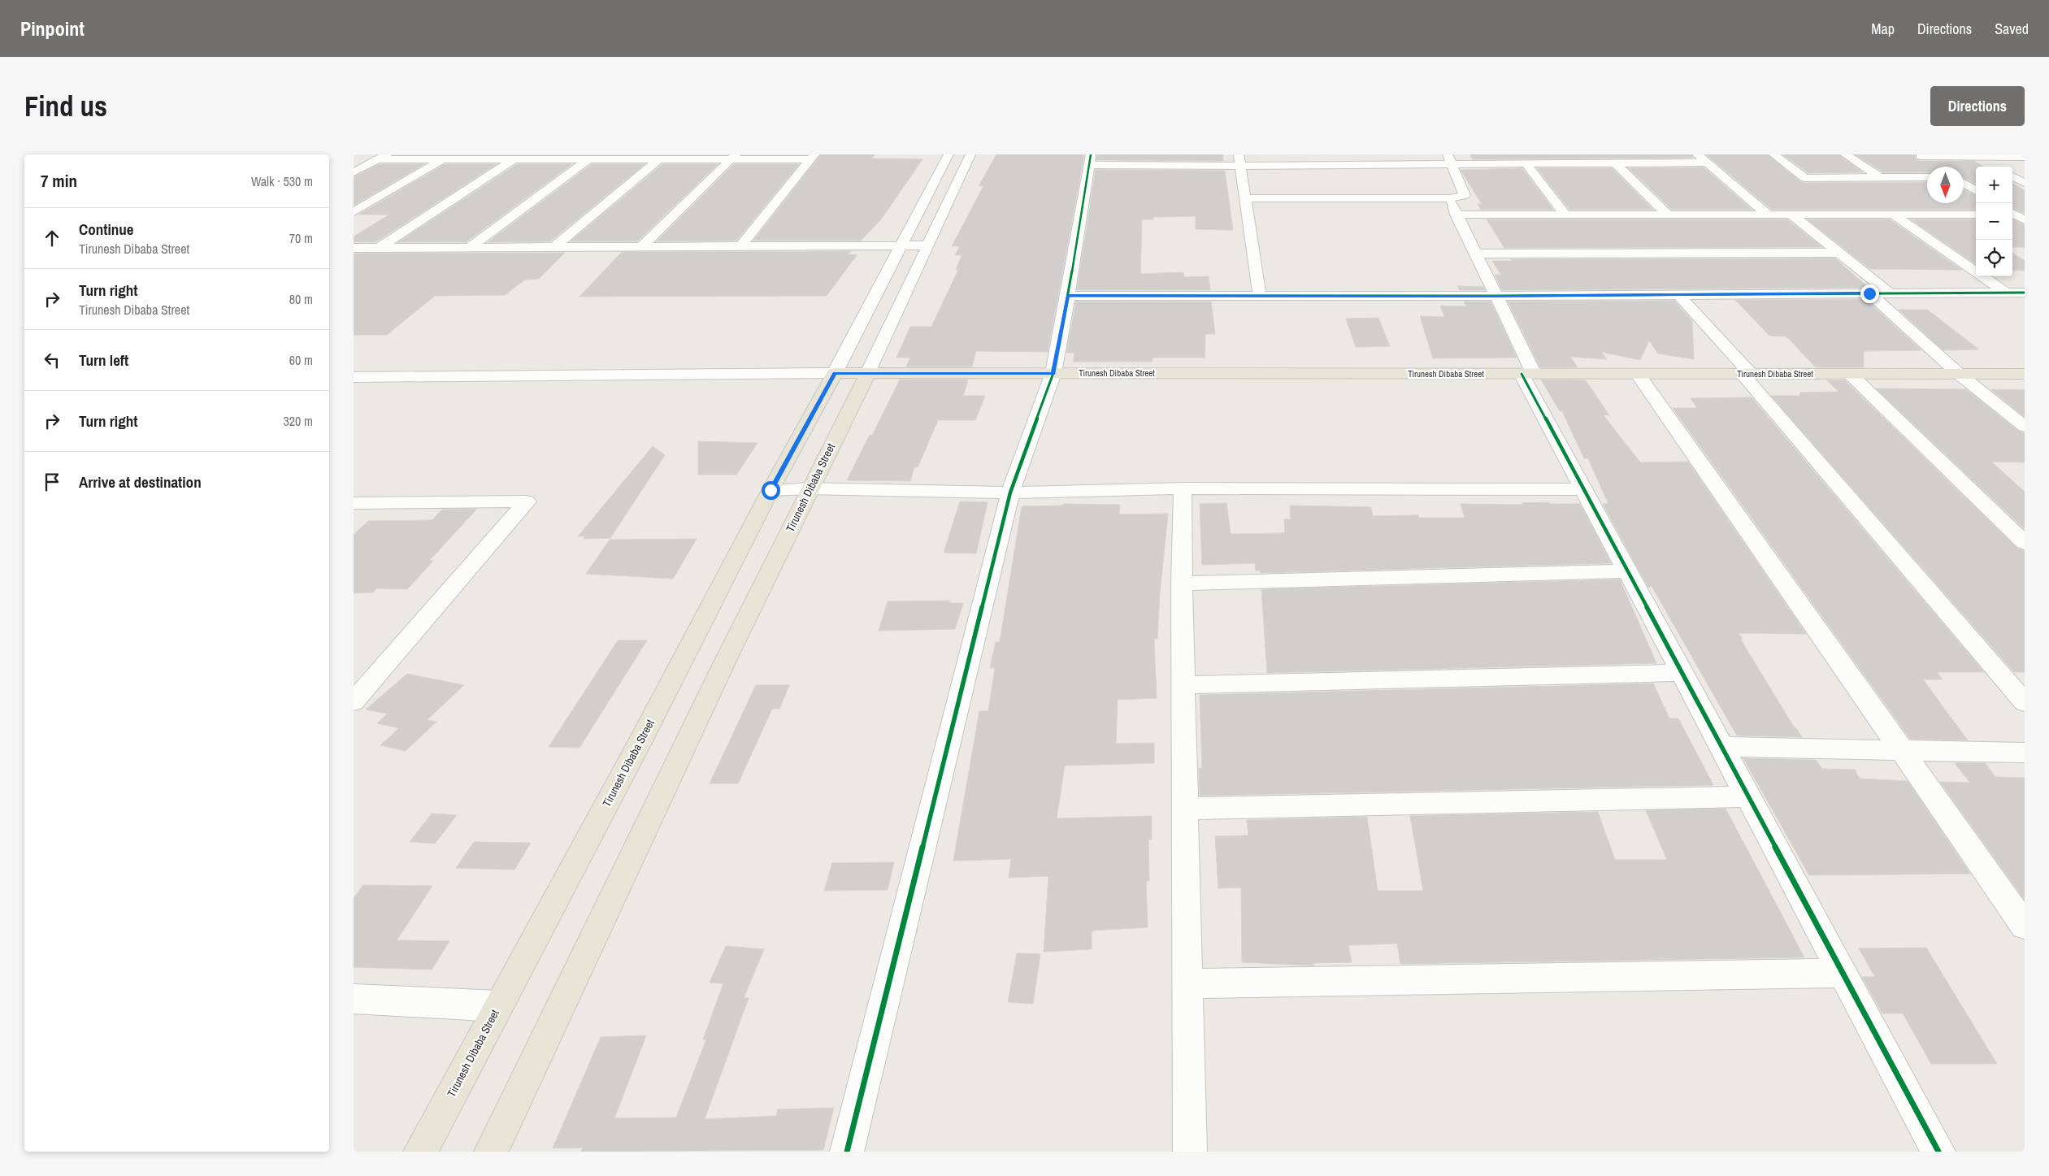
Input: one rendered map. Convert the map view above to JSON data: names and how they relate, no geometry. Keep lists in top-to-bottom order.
{
  "streets": {
    "main road": ["Tirunesh Dibaba Street"]
  },
  "north": "bottom",
  "page": {
    "header": "Pinpoint",
    "nav": ["Map", "Directions", "Saved"],
    "buttons": "Directions",
    "title": "Find us",
    "heading": ["7 min", "Walk · 530 m"],
    "map_buttons": ["+", "−"],
    "list": [
      ["Continue", "Tirunesh Dibaba Street", "70 m"],
      ["Turn right", "Tirunesh Dibaba Street", "80 m"],
      ["Turn left", "60 m"],
      ["Turn right", "320 m"],
      "Arrive at destination"
    ]
  }
}
